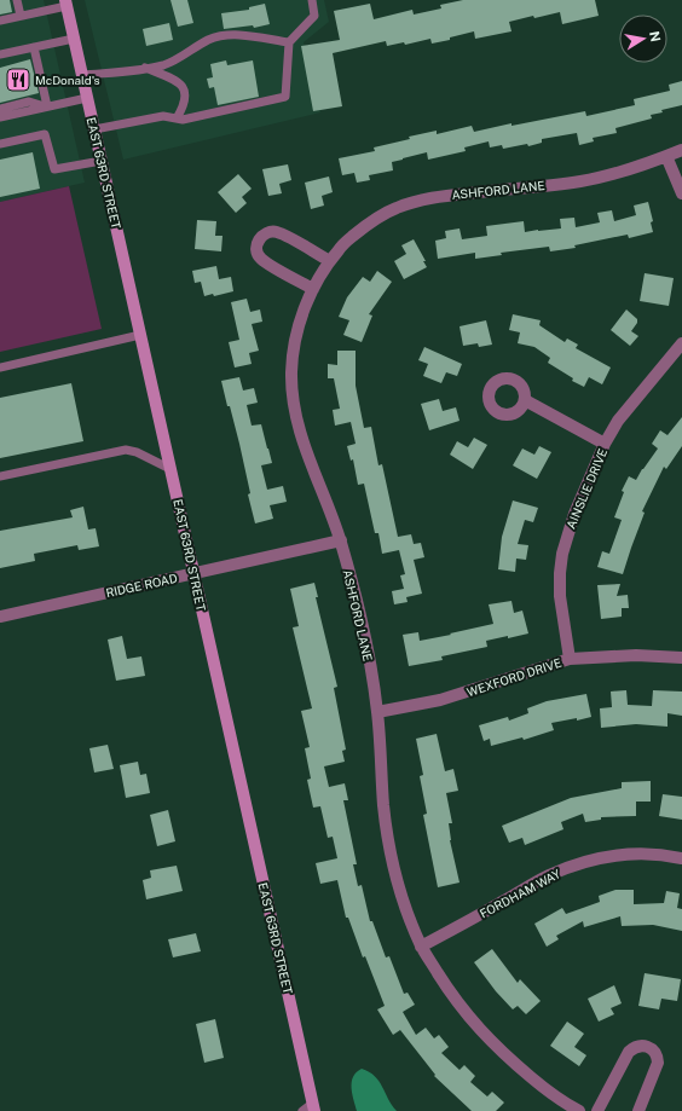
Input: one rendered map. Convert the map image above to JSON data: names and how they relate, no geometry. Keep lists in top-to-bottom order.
{
  "streets": {
    "main road": ["EAST 63RD STREET"],
    "street": [
      "ASHFORD LANE",
      "AINSLIE DRIVE",
      "RIDGE ROAD",
      "WEXFORD DRIVE",
      "FORDHAM WAY"
    ]
  },
  "crossings": [
    ["EAST 63RD STREET", "RIDGE ROAD"],
    ["ASHFORD LANE", "RIDGE ROAD"],
    ["ASHFORD LANE", "WEXFORD DRIVE"],
    ["ASHFORD LANE", "FORDHAM WAY"],
    ["AINSLIE DRIVE", "WEXFORD DRIVE"]
  ],
  "places": {
    "restaurant": ["McDonald's"]
  },
  "north": "right"
}
